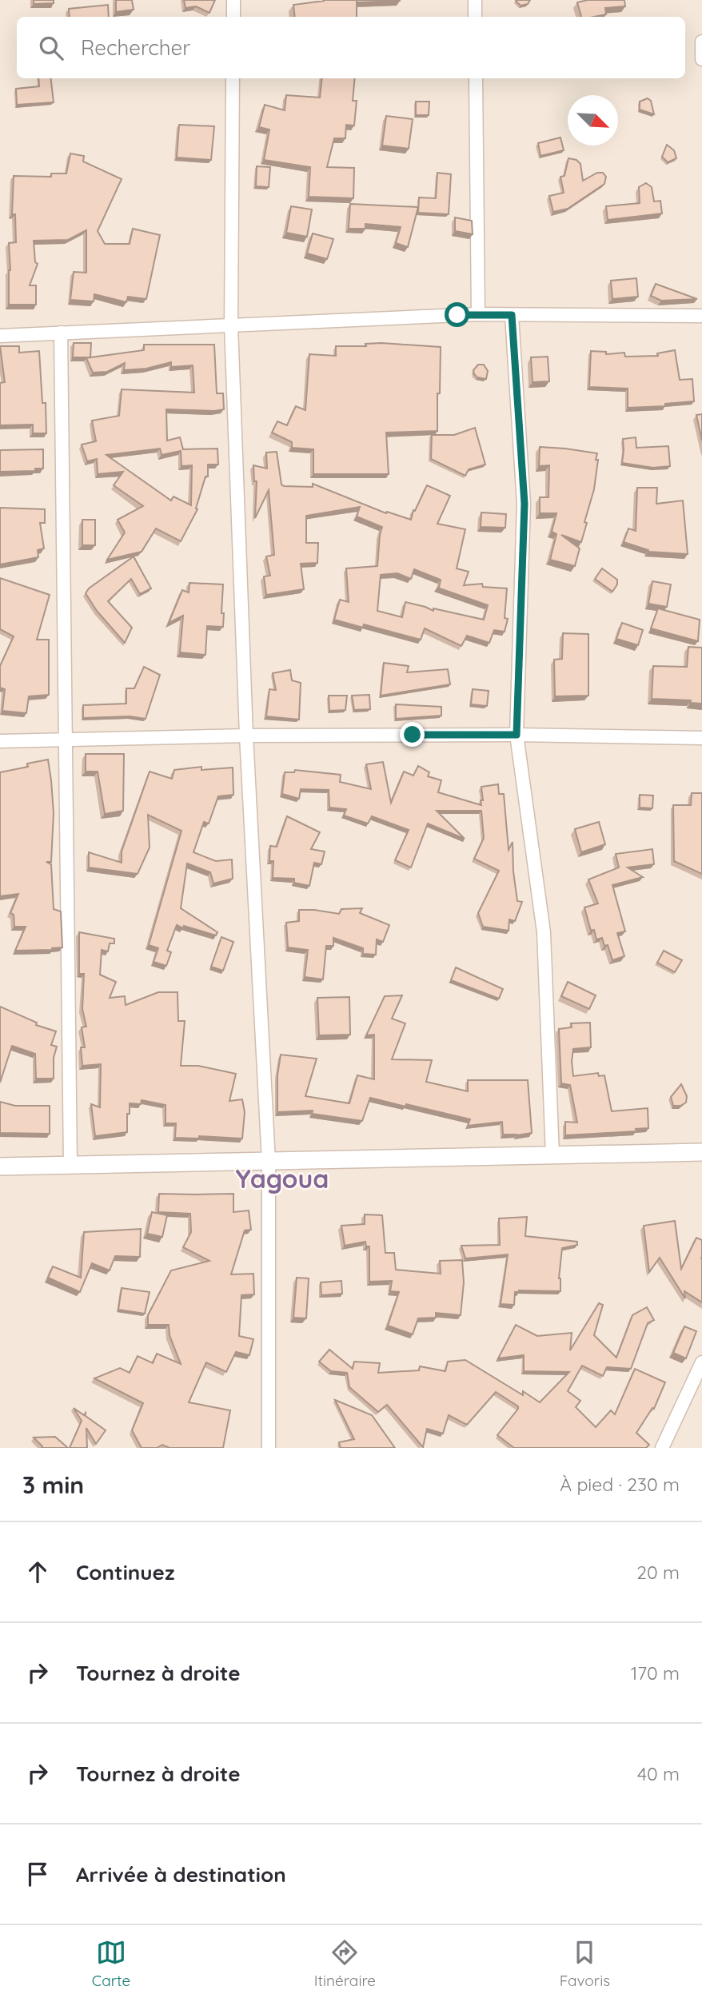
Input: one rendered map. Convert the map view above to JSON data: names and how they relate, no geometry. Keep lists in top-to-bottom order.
{
  "districts": ["Yagoua"],
  "north": "bottom right",
  "page": {
    "search": "Rechercher",
    "heading": ["3 min", "À pied · 230 m"],
    "list": [
      ["Continuez", "20 m"],
      ["Tournez à droite", "170 m"],
      ["Tournez à droite", "40 m"],
      "Arrivée à destination"
    ],
    "nav": ["Carte", "Itinéraire", "Favoris"]
  }
}
